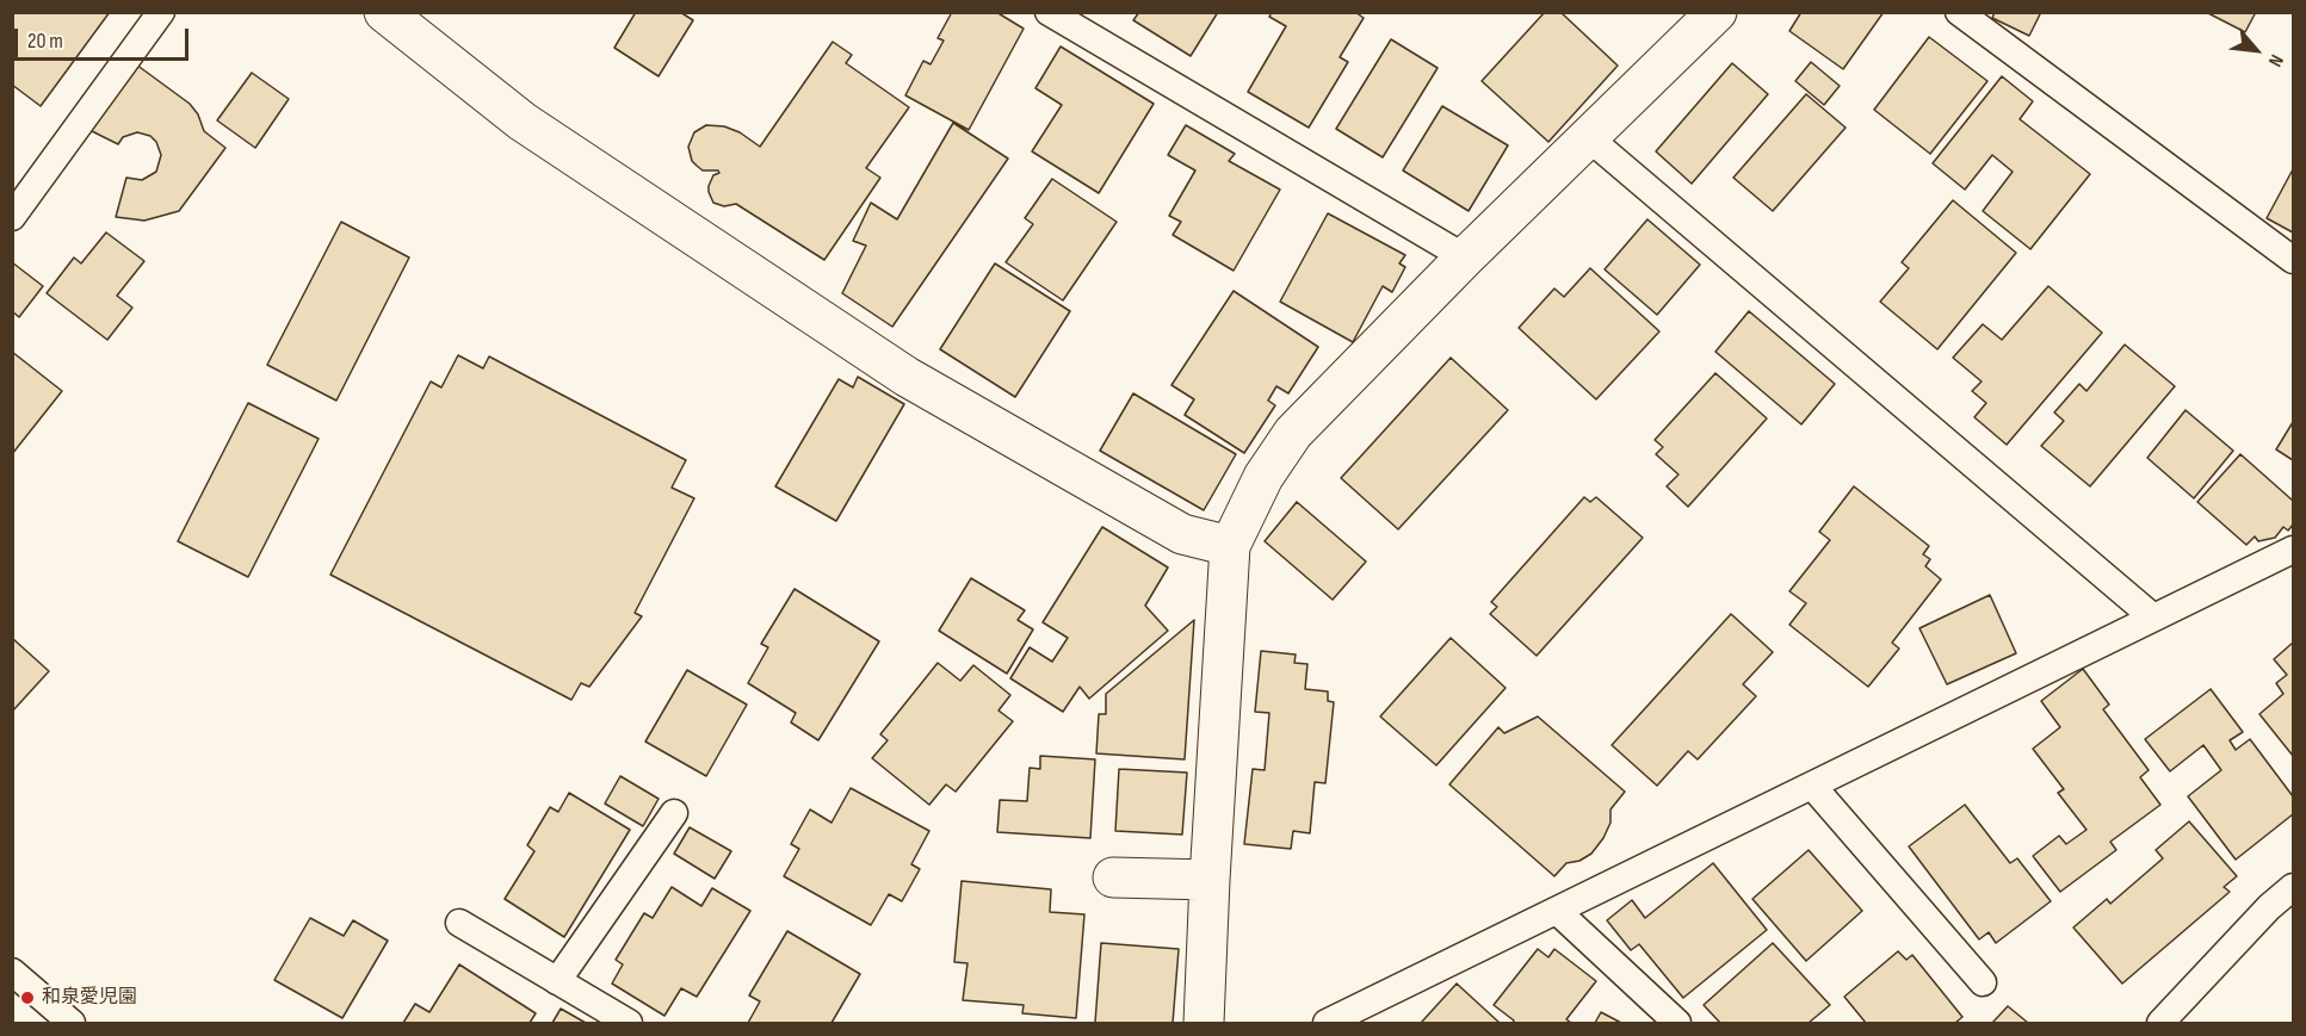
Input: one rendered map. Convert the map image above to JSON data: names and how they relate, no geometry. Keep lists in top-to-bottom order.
{
  "places": ["和泉愛児園"],
  "scale_bar": "20 m",
  "north": "bottom right"
}
